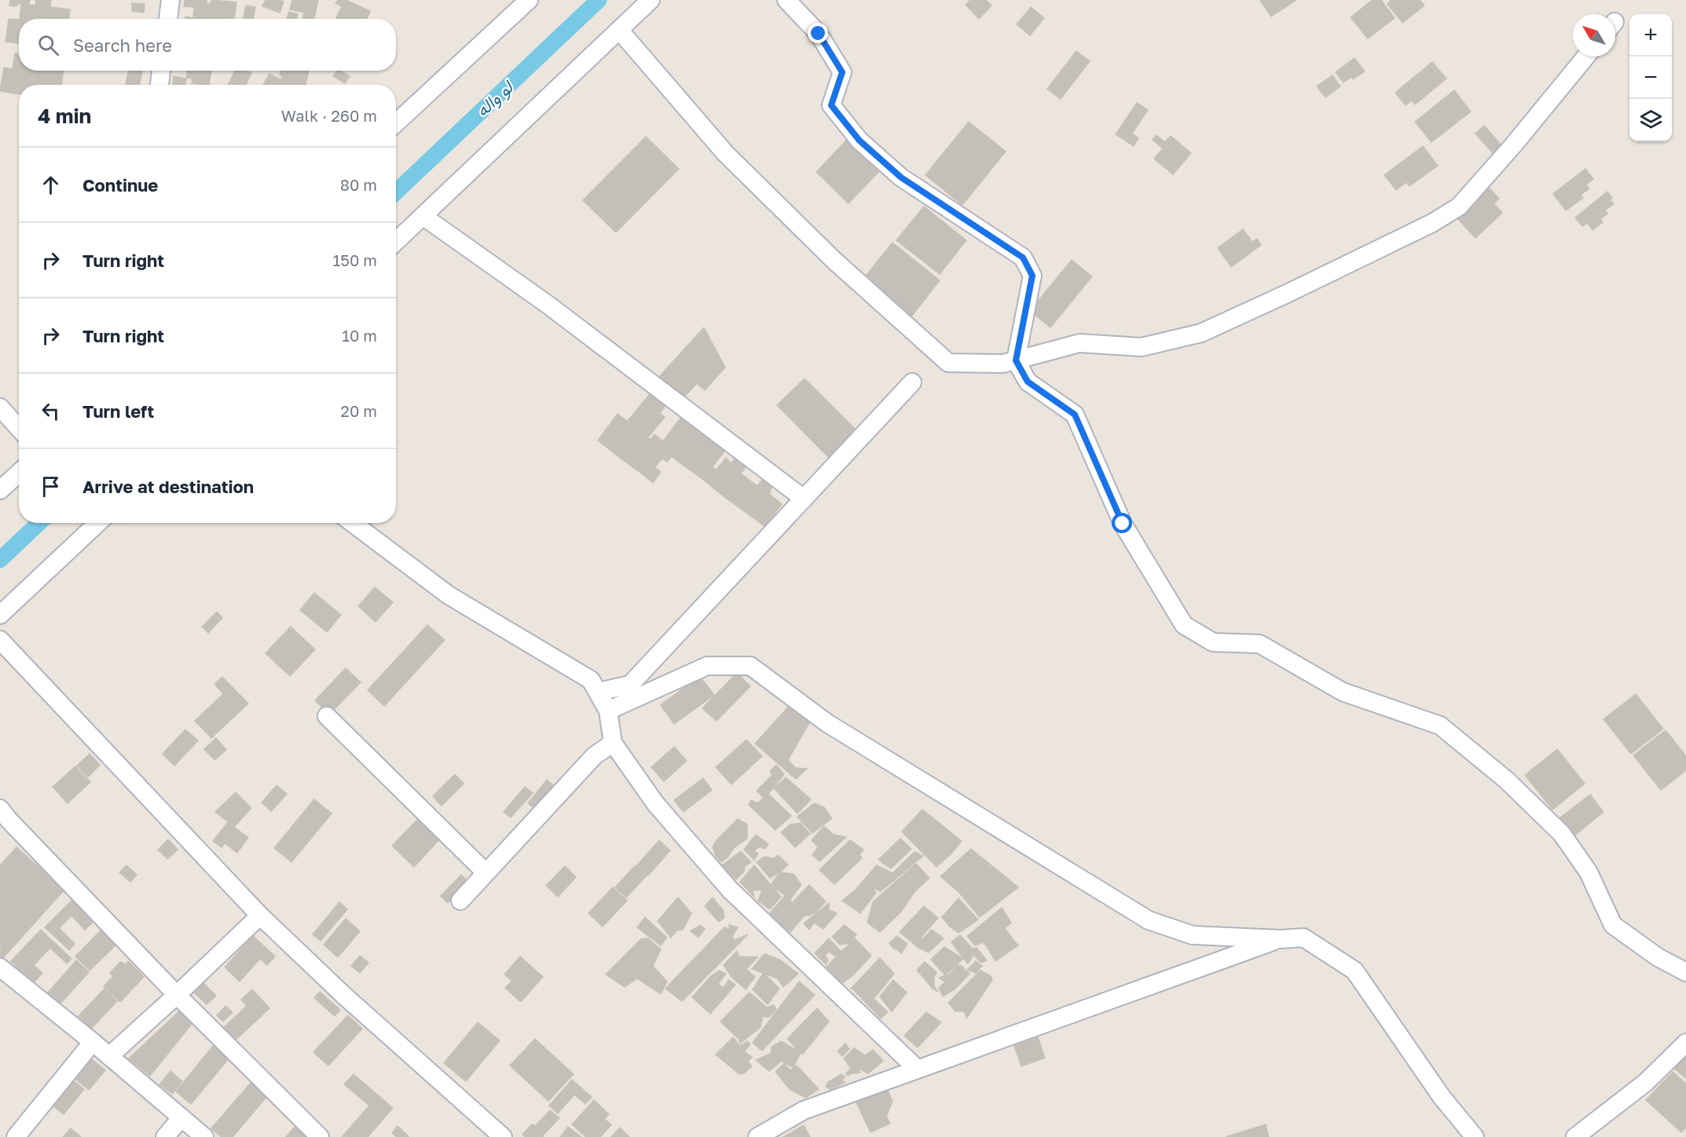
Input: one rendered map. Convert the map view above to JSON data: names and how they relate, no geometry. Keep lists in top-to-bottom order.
{
  "water": ["لو واله"],
  "north": "top left",
  "page": {
    "map_buttons": ["+", "−"],
    "search": "Search here",
    "heading": ["4 min", "Walk · 260 m"],
    "list": [
      ["Continue", "80 m"],
      ["Turn right", "150 m"],
      ["Turn right", "10 m"],
      ["Turn left", "20 m"],
      "Arrive at destination"
    ]
  }
}
